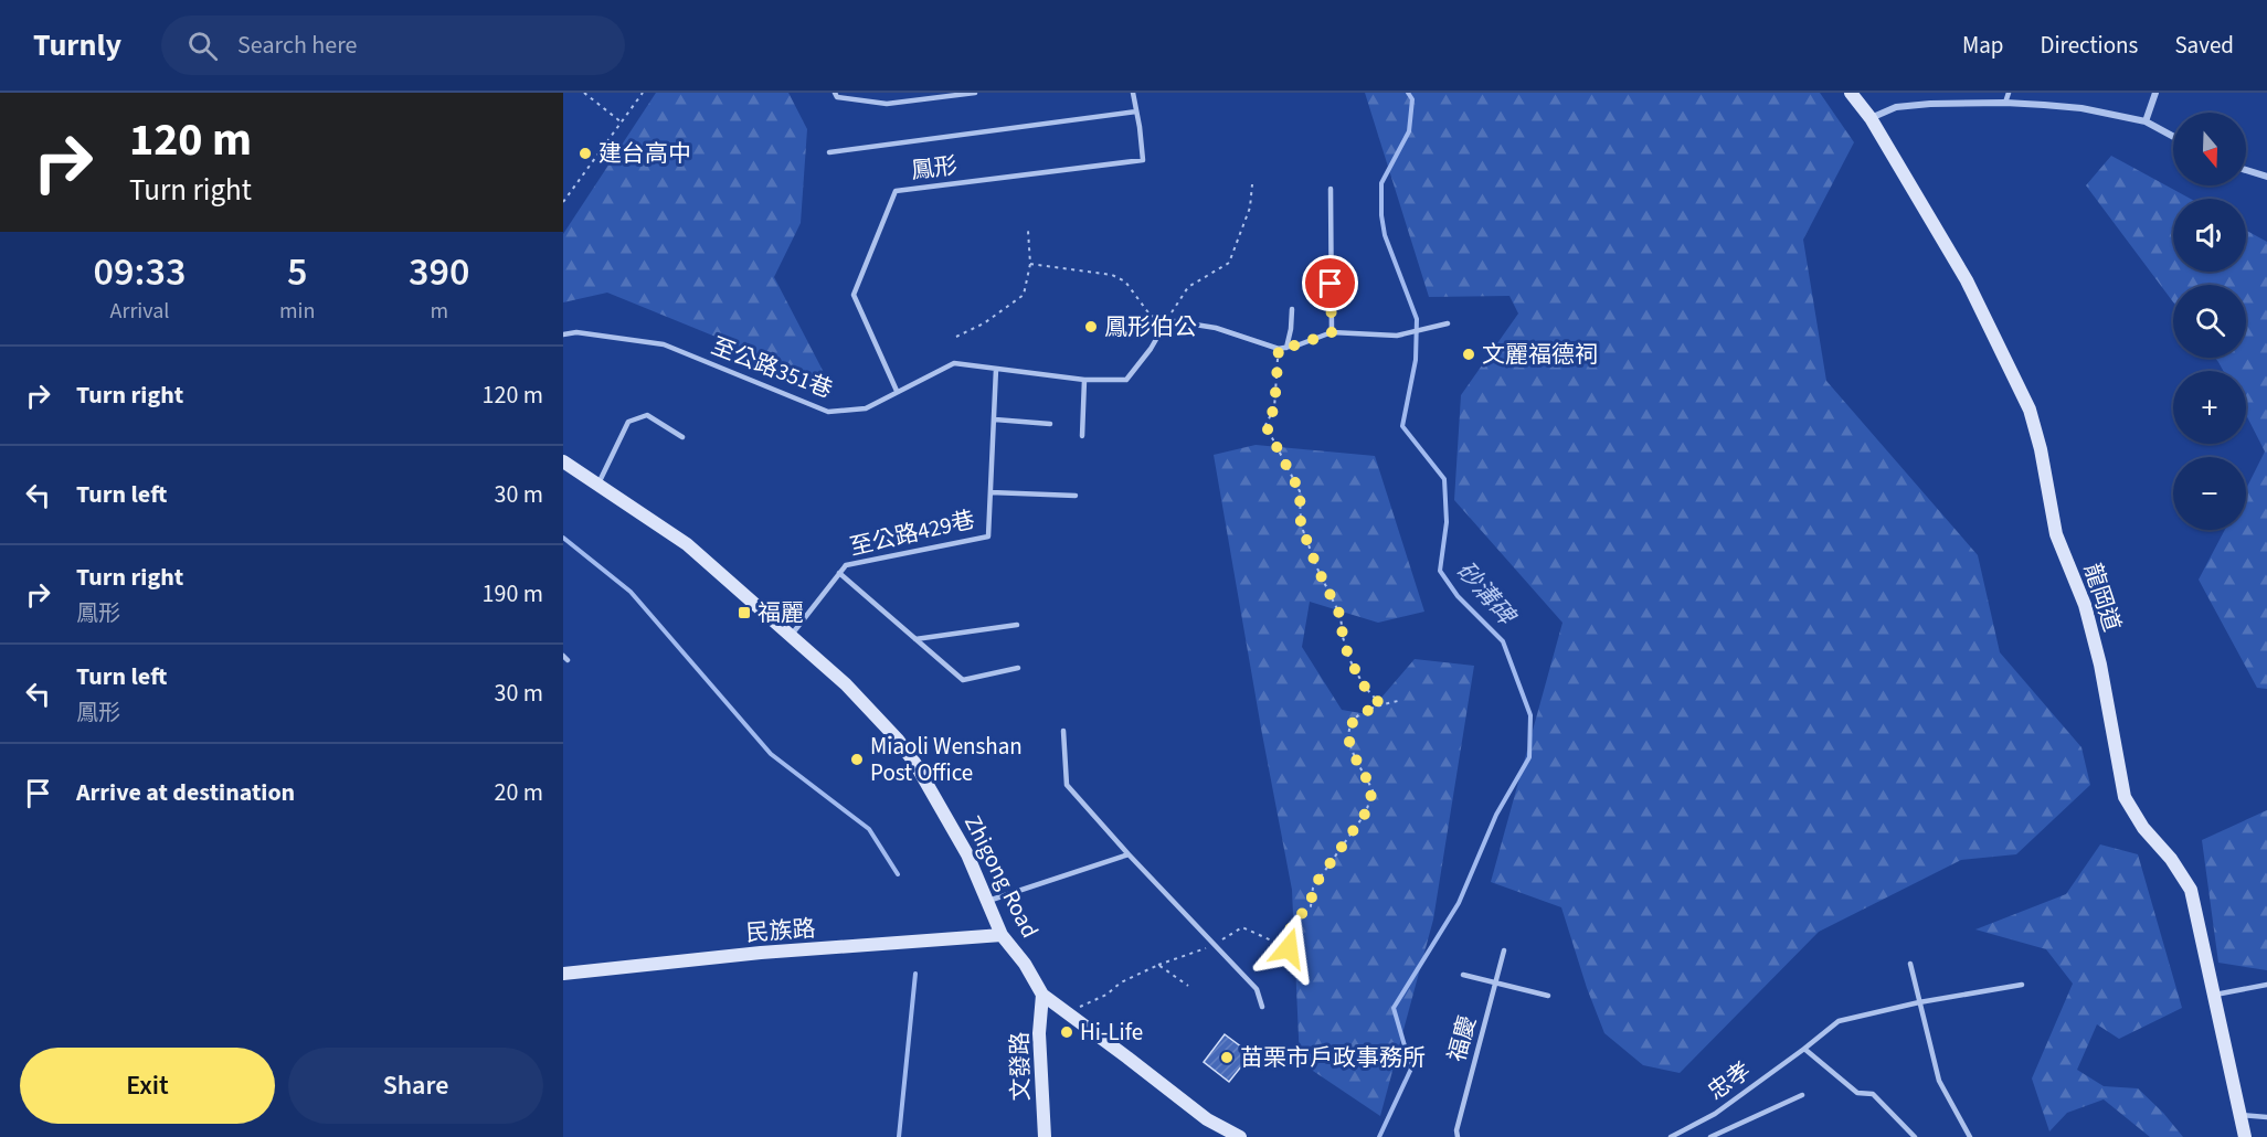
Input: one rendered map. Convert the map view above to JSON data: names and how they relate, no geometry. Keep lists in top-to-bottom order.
{
  "streets": {
    "street": [
      "龍岡道",
      "Zhigong Road",
      "民族路",
      "文發路"
    ],
    "lane": [
      "鳳形",
      "至公路351巷",
      "至公路429巷",
      "福慶",
      "忠孝"
    ]
  },
  "crossings": [
    ["鳳形", "至公路351巷"],
    ["至公路351巷", "至公路429巷"],
    ["至公路429巷", "Zhigong Road"],
    ["Zhigong Road", "民族路"],
    ["Zhigong Road", "文發路"]
  ],
  "water": ["砂溝碑"],
  "places": {
    "other": [
      "建台高中",
      "鳳形伯公",
      "文麗福德祠",
      "Miaoli Wenshan Post Office",
      "Hi-Life",
      "苗栗市戶政事務所"
    ],
    "transit": ["福麗"]
  },
  "north": "bottom",
  "page": {
    "header": "Turnly",
    "search": "Search here",
    "nav": ["Map", "Directions", "Saved"],
    "turn": ["120 m", "Turn right"],
    "map_buttons": ["+", "−"],
    "eta": [
      "09:33",
      "Arrival",
      "5",
      "min",
      "390",
      "m"
    ],
    "list": [
      {
        "name": "Turn right",
        "value": "120 m"
      },
      {
        "name": "Turn left",
        "value": "30 m"
      },
      {
        "name": "Turn right",
        "note": "鳳形",
        "value": "190 m"
      },
      {
        "name": "Turn left",
        "note": "鳳形",
        "value": "30 m"
      },
      {
        "name": "Arrive at destination",
        "value": "20 m"
      }
    ],
    "buttons": ["Exit", "Share"]
  }
}
